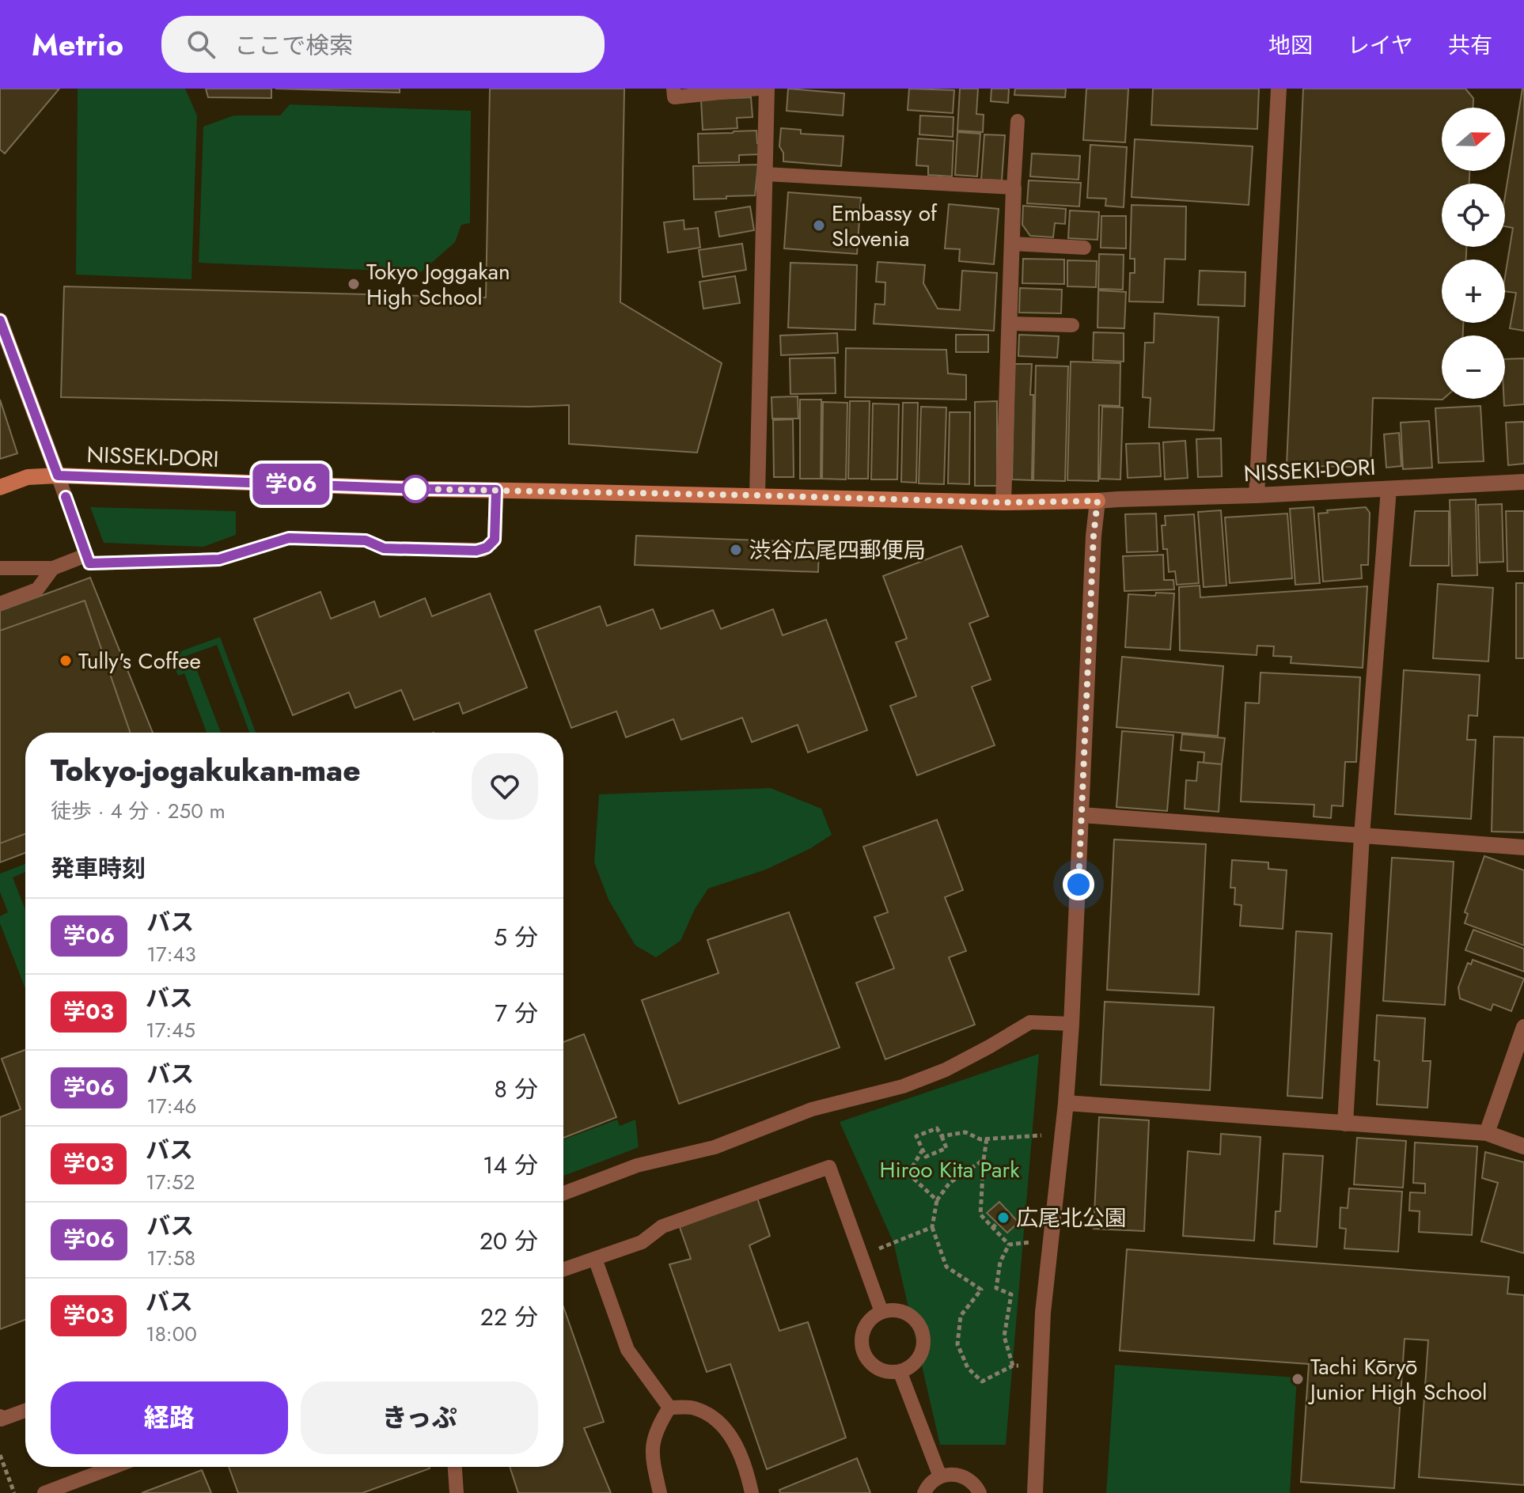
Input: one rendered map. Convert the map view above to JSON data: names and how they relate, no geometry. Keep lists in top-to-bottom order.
{
  "streets": {
    "street": ["NISSEKI-DORI"]
  },
  "parks": ["Hiroo Kita Park"],
  "places": [
    "Embassy of Slovenia",
    "Tokyo Joggakan High School",
    "渋谷広尾四郵便局",
    "Tully's Coffee",
    "広尾北公園",
    "Tachi Kōryō Junior High School"
  ],
  "lines": ["bus line 学06"],
  "north": "right",
  "page": {
    "header": "Metrio",
    "search": "ここで検索",
    "nav": ["地図", "レイヤ", "共有"],
    "on_map": "学06",
    "map_buttons": ["+", "−"],
    "heading": [
      ["Tokyo-jogakukan-mae", "徒歩 · 4 分 · 250 m"],
      "発車時刻"
    ],
    "list": [
      {
        "mark": "学06",
        "name": "バス",
        "note": "17:43",
        "value": "5 分"
      },
      {
        "mark": "学03",
        "name": "バス",
        "note": "17:45",
        "value": "7 分"
      },
      {
        "mark": "学06",
        "name": "バス",
        "note": "17:46",
        "value": "8 分"
      },
      {
        "mark": "学03",
        "name": "バス",
        "note": "17:52",
        "value": "14 分"
      },
      {
        "mark": "学06",
        "name": "バス",
        "note": "17:58",
        "value": "20 分"
      },
      {
        "mark": "学03",
        "name": "バス",
        "note": "18:00",
        "value": "22 分"
      }
    ],
    "buttons": ["経路", "きっぷ"]
  }
}
